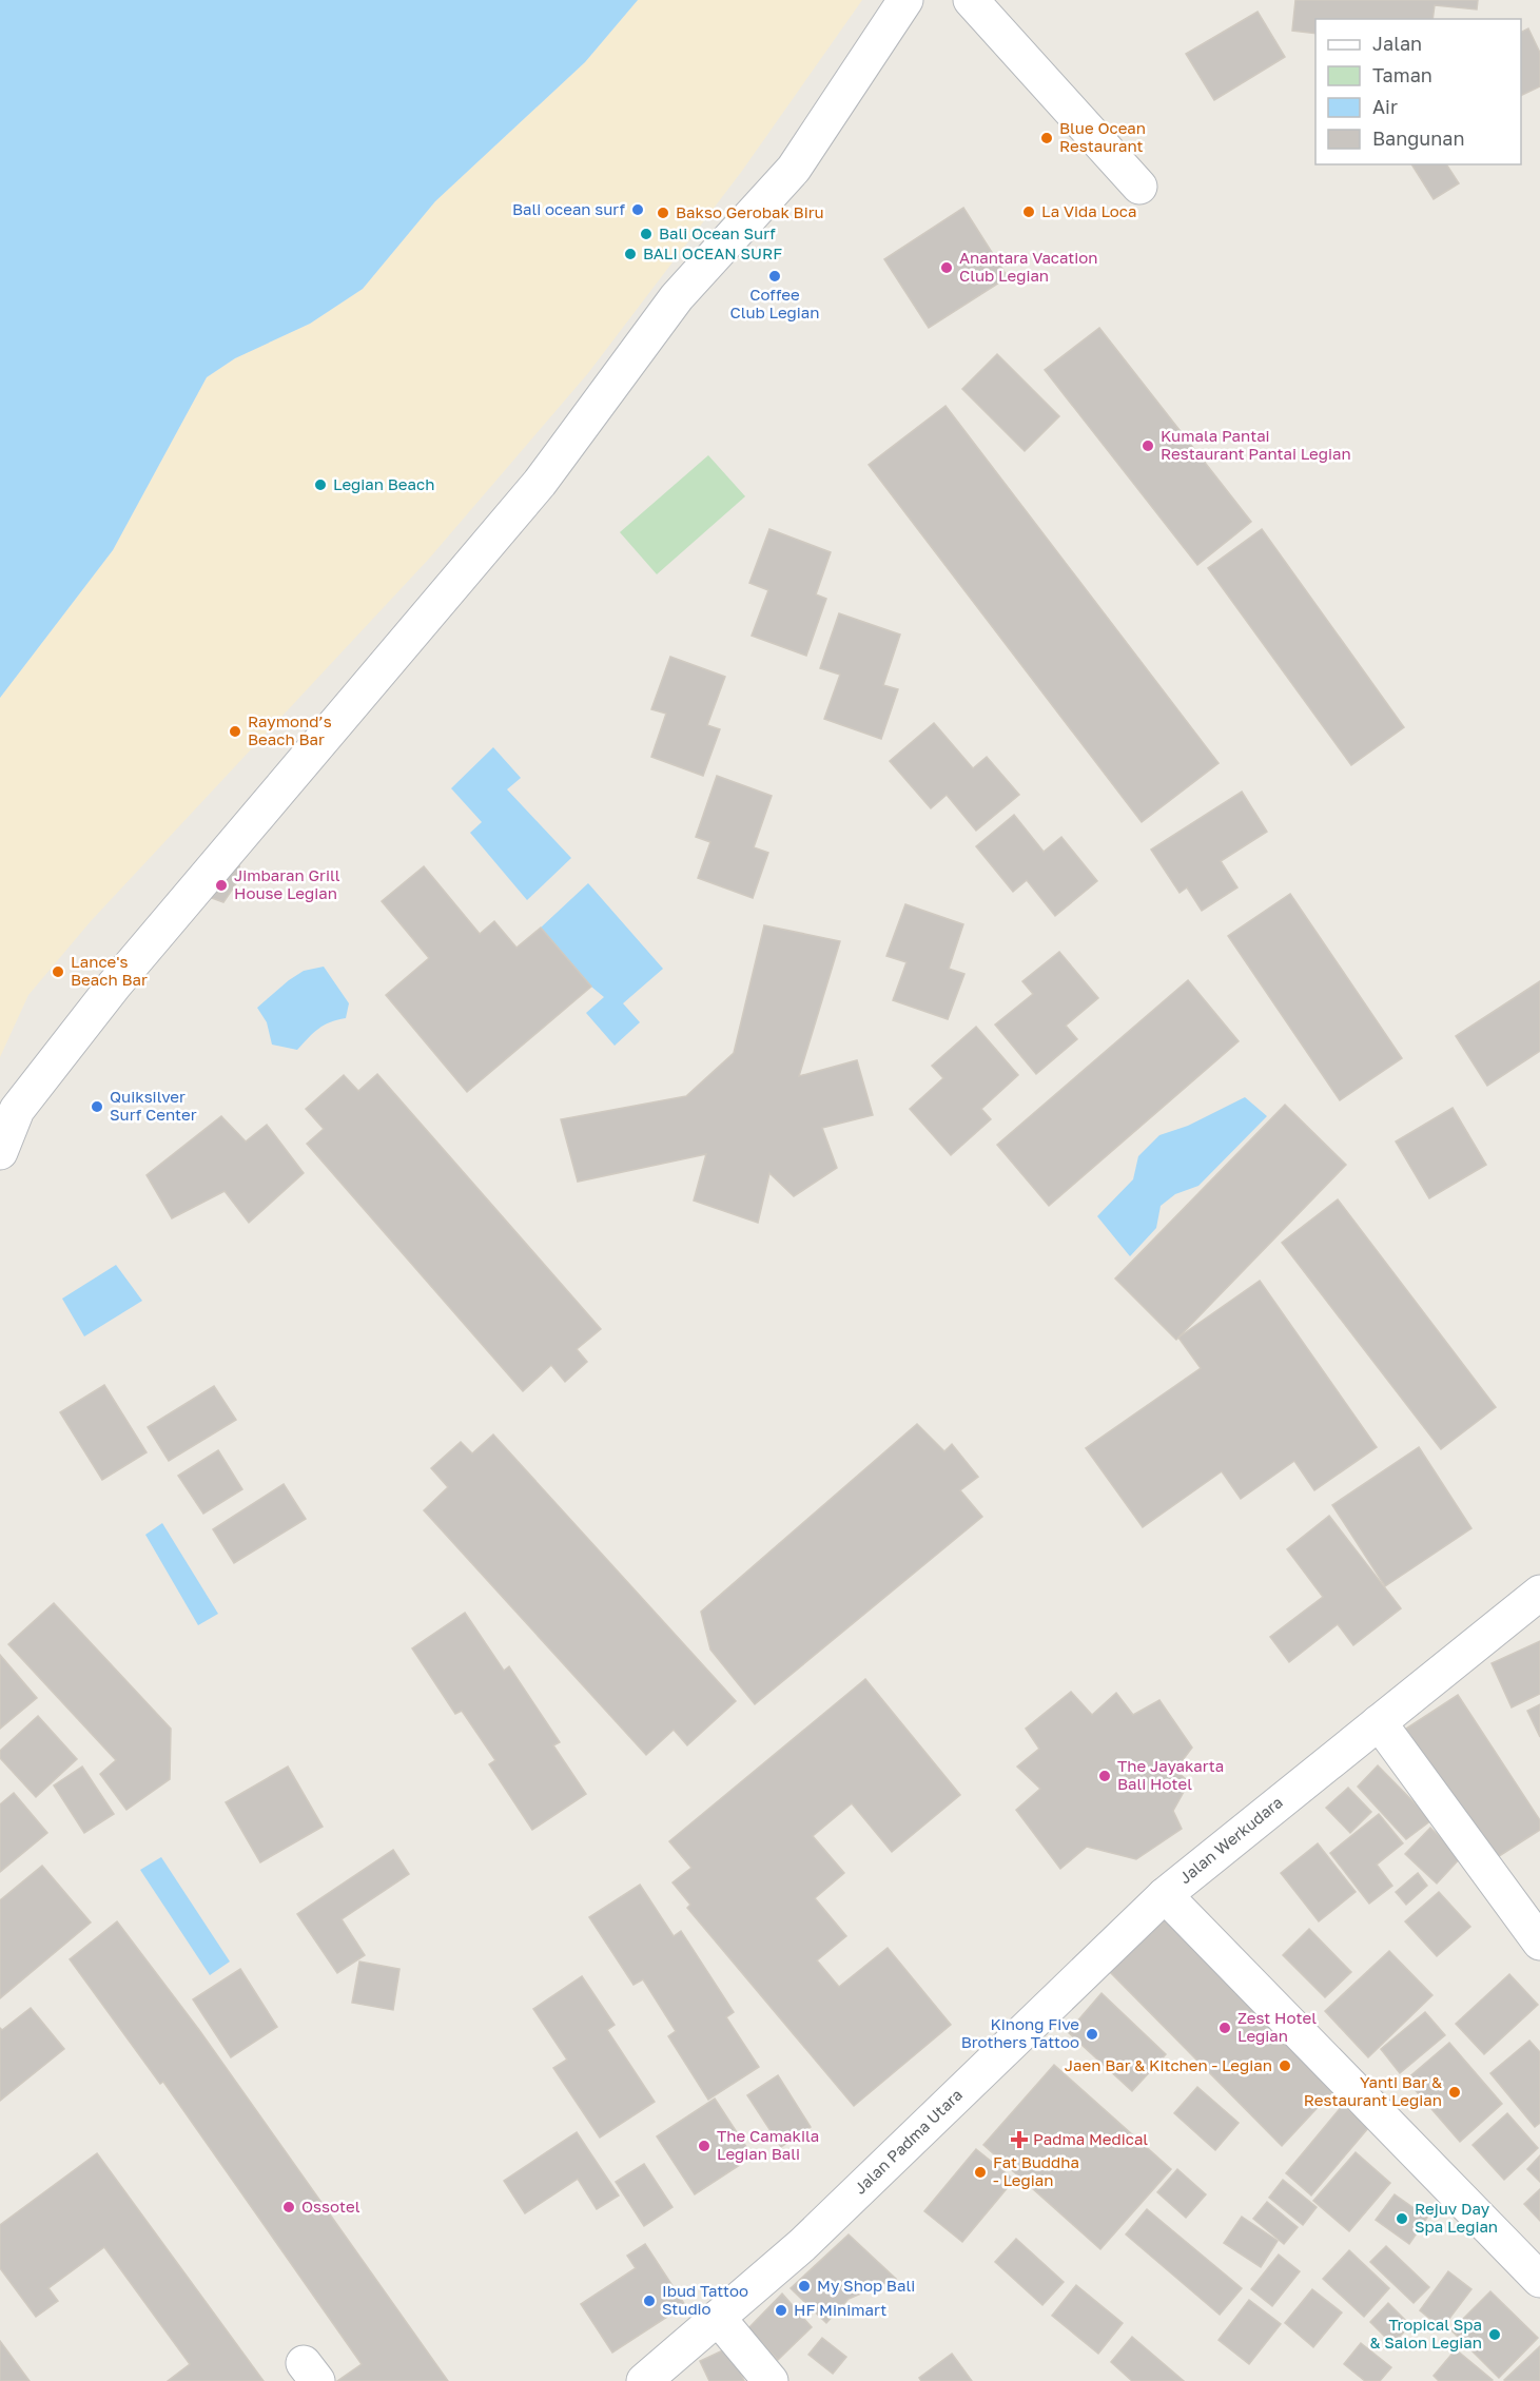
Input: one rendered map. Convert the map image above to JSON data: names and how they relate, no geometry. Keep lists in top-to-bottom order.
{
  "streets": {
    "street": ["Jalan Werkudara", "Jalan Padma Utara"]
  },
  "crossings": [
    ["Jalan Werkudara", "Jalan Padma Utara"]
  ],
  "places": {
    "other": [
      "Blue Ocean Restaurant",
      "Bali ocean surf",
      "La Vida Loca",
      "Bakso Gerobak Biru",
      "Bali Ocean Surf",
      "BALI OCEAN SURF",
      "Anantara Vacation Club Legian",
      "Coffee Club Legian",
      "Kumala Pantai Restaurant Pantai Legian",
      "Legian Beach",
      "Raymond’s Beach Bar",
      "Jimbaran Grill House Legian",
      "Lance's Beach Bar",
      "Quiksilver Surf Center",
      "The Jayakarta Bali Hotel",
      "Zest Hotel Legian",
      "Kinong Five Brothers Tattoo",
      "Jaen Bar & Kitchen - Legian",
      "Yanti Bar & Restaurant Legian",
      "The Camakila Legian Bali",
      "Fat Buddha - Legian",
      "Ossotel",
      "Rejuv Day Spa Legian",
      "My Shop Bali",
      "Ibud Tattoo Studio",
      "HF Minimart",
      "Tropical Spa & Salon Legian"
    ],
    "health": ["Padma Medical"]
  },
  "legend": [
    "Jalan",
    "Taman",
    "Air",
    "Bangunan"
  ]
}
